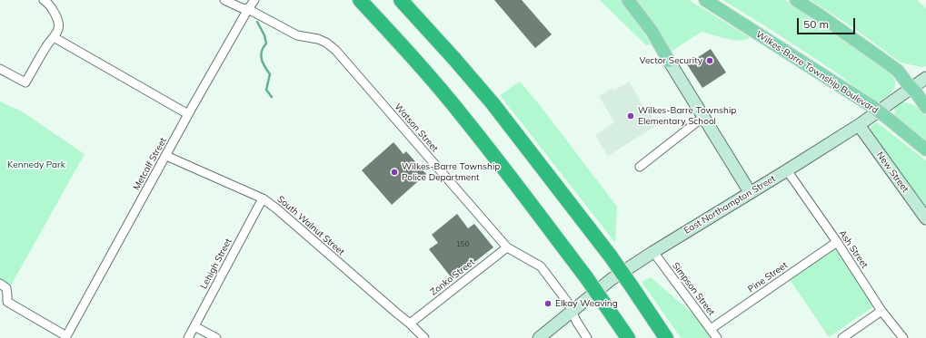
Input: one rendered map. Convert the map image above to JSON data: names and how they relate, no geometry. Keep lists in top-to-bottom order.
{
  "streets": {
    "main road": ["Wilkes-Barre Township Boulevard", "New Street", "East Northampton Street"],
    "street": [
      "Watson Street",
      "Metcalf Street",
      "South Walnut Street",
      "Ash Street",
      "Lehigh Street",
      "Zonko Street",
      "Pine Street",
      "Simpson Street"
    ]
  },
  "crossings": [
    ["Watson Street", "Metcalf Street"],
    ["Watson Street", "East Northampton Street"],
    ["Watson Street", "Zonko Street"],
    ["Metcalf Street", "South Walnut Street"],
    ["New Street", "East Northampton Street"],
    ["East Northampton Street", "Ash Street"],
    ["East Northampton Street", "Simpson Street"],
    ["South Walnut Street", "Lehigh Street"],
    ["South Walnut Street", "Zonko Street"],
    ["Ash Street", "Pine Street"],
    ["Pine Street", "Simpson Street"]
  ],
  "parks": ["Kennedy Park"],
  "places": [
    "Vector Security",
    "Wilkes-Barre Township Elementary School",
    "Wilkes-Barre Township Police Department",
    "Elkay Weaving"
  ],
  "house_numbers": ["150"],
  "scale_bar": "50 m"
}
